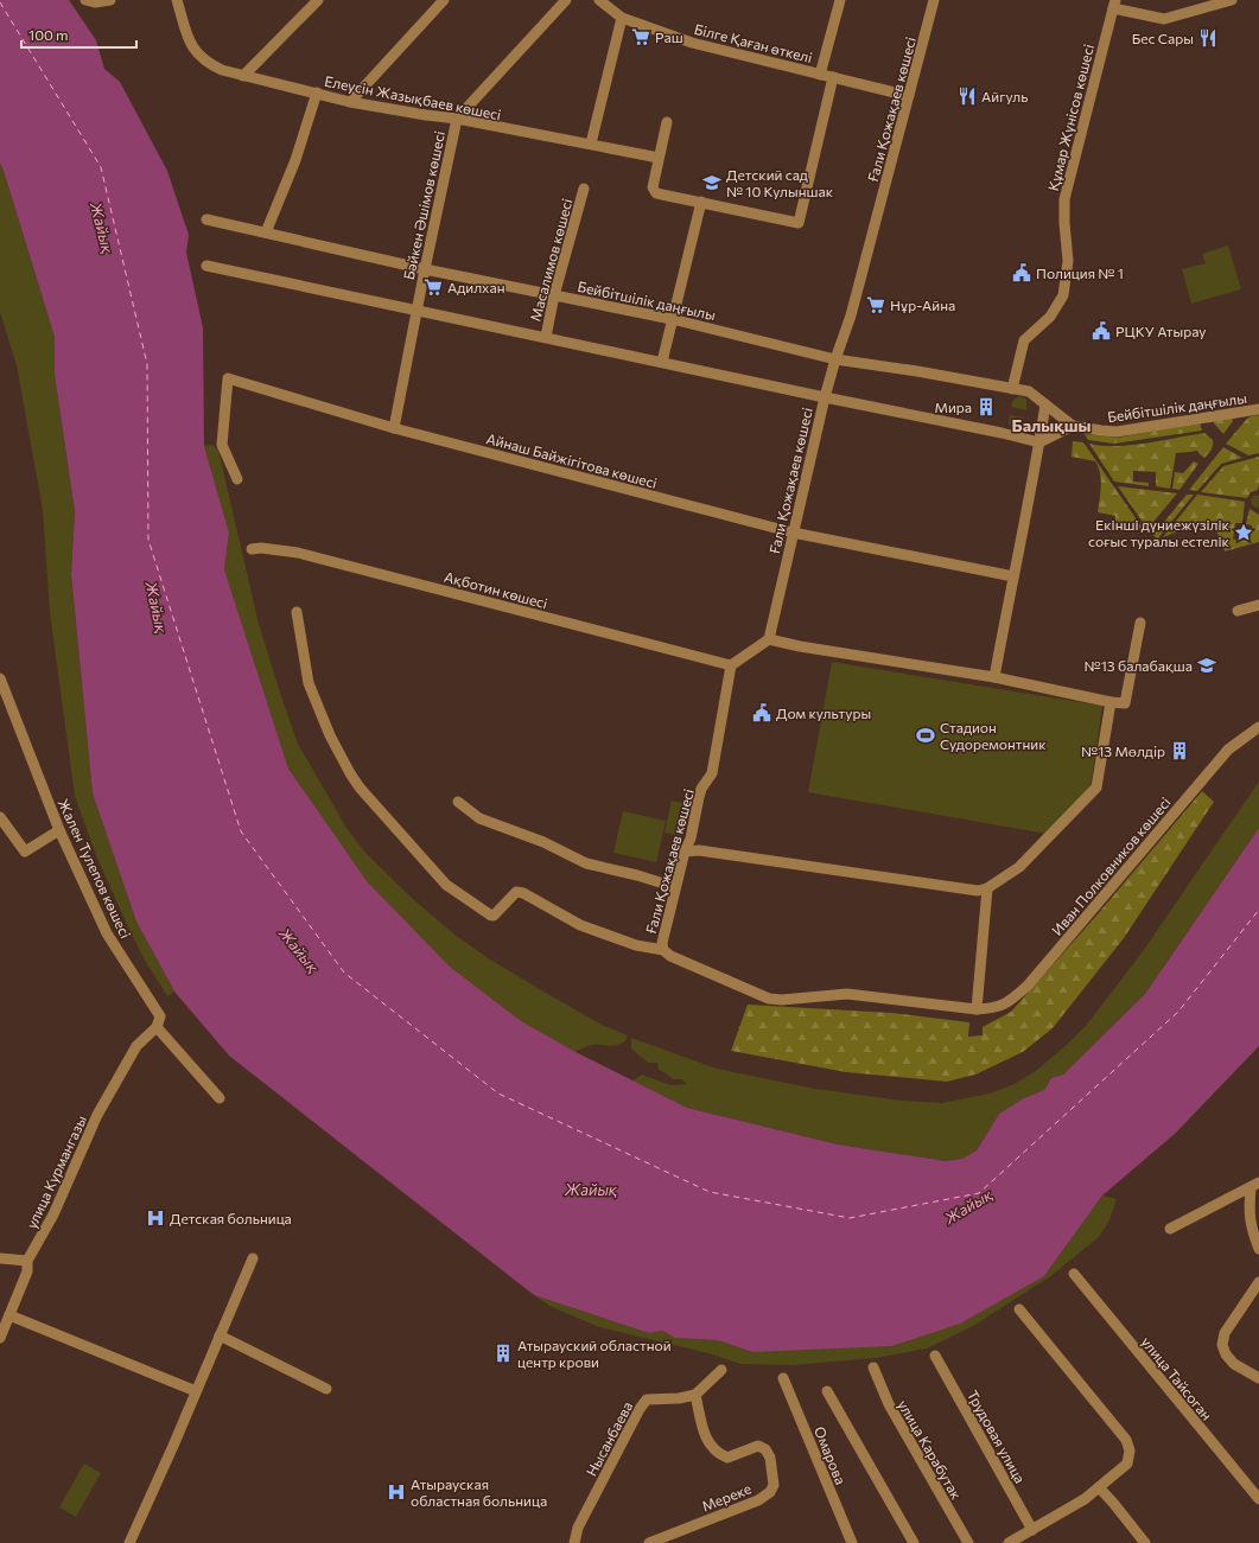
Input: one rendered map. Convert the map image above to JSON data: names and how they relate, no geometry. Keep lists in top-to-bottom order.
{
  "streets": {
    "street": [
      "Білге Қаған өткелі",
      "Елеусін Жазықбаев көшесі",
      "Ғали Қожақаев көшесі",
      "Құмар Жүнісов көшесі",
      "Бәйкен Әшімов көшесі",
      "Масалимов көшесі",
      "Бейбітшілік даңғылы",
      "Айнаш Байжігітова көшесі",
      "Ақботин көшесі",
      "Иван Полковников көшесі",
      "Жален Тулепов көшесі",
      "улица Курмангазы",
      "улица Тайсоган",
      "Трудовая улица",
      "Нысанбаева",
      "улица Карабутак",
      "Омарова",
      "Мереке"
    ]
  },
  "crossings": [
    ["Білге Қаған өткелі", "Ғали Қожақаев көшесі"],
    ["Елеусін Жазықбаев көшесі", "Бәйкен Әшімов көшесі"],
    ["Ғали Қожақаев көшесі", "Бейбітшілік даңғылы"],
    ["Ғали Қожақаев көшесі", "Айнаш Байжігітова көшесі"],
    ["Ғали Қожақаев көшесі", "Ақботин көшесі"],
    ["Ғали Қожақаев көшесі", "Иван Полковников көшесі"],
    ["Құмар Жүнісов көшесі", "Бейбітшілік даңғылы"],
    ["Бәйкен Әшімов көшесі", "Бейбітшілік даңғылы"],
    ["Бәйкен Әшімов көшесі", "Айнаш Байжігітова көшесі"],
    ["Масалимов көшесі", "Бейбітшілік даңғылы"],
    ["Жален Тулепов көшесі", "улица Курмангазы"],
    ["Нысанбаева", "Мереке"]
  ],
  "districts": ["Балықшы"],
  "water": ["Жайық"],
  "places": {
    "supermarket": ["Раш", "Адилхан", "Нұр-Айна"],
    "restaurant": ["Бес Сары", "Айгуль"],
    "school or university": ["Детский сад № 10 Кулыншак", "№13 балабақша"],
    "public building": ["Полиция № 1", "РЦКУ Атырау", "Дом культуры"],
    "building": ["Мира", "№13 Мөлдiр", "Атырауский областной центр крови"],
    "place": ["Екінші дүниежүзілік соғыс туралы естелік"],
    "sports": ["Стадион Судоремонтник"],
    "hospital": ["Детская больница", "Атырауская областная больница"]
  },
  "scale_bar": "100 m"
}
